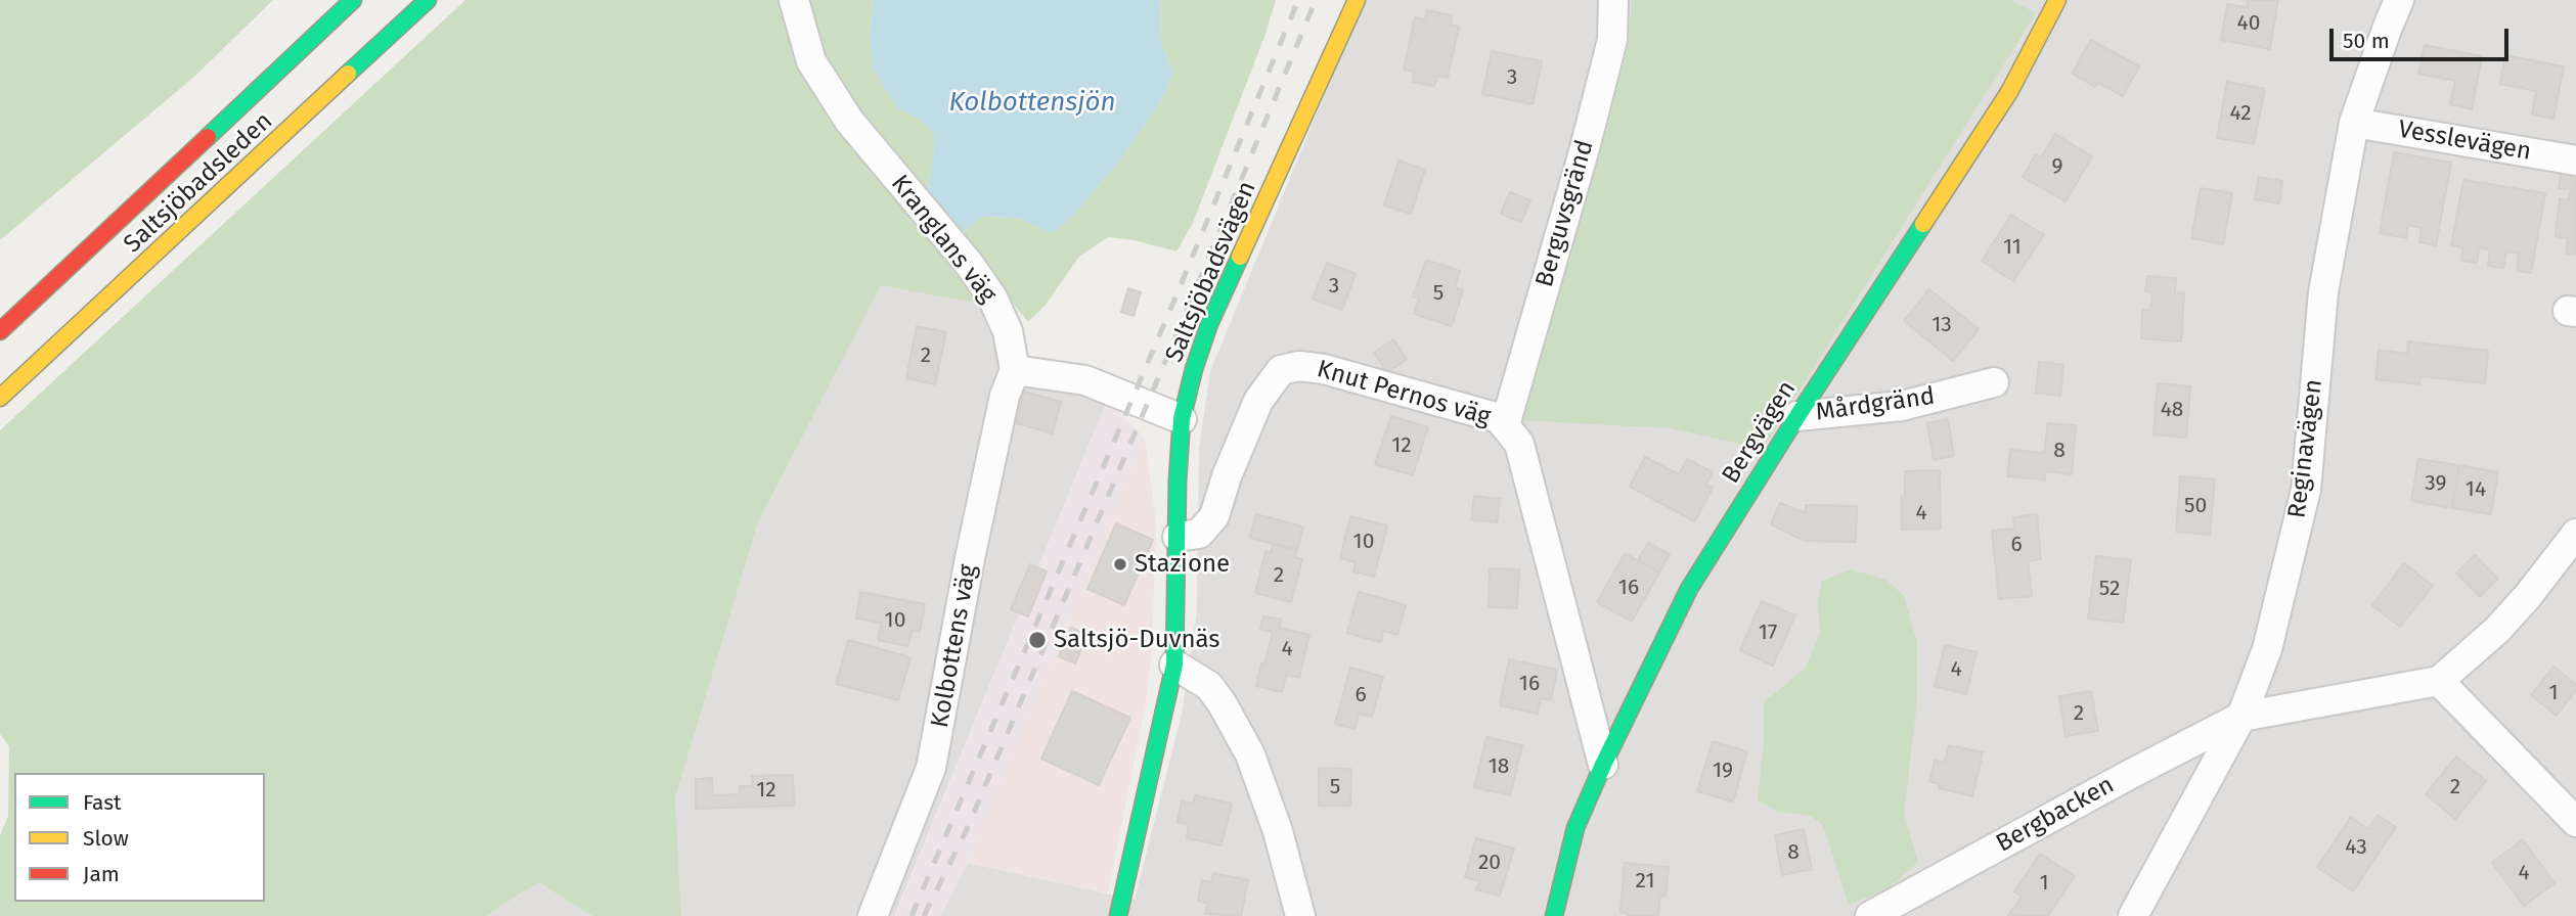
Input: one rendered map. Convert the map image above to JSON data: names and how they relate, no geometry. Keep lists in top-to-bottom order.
{
  "streets": {
    "main road": ["Saltsjöbadsleden", "Saltsjöbadsvägen", "Bergvägen"],
    "street": [
      "Vesslevägen",
      "Berguvsgränd",
      "Kranglans väg",
      "Knut Pernos väg",
      "Mårdgränd",
      "Reginavägen",
      "Kolbottens väg",
      "Bergbacken"
    ]
  },
  "crossings": [
    ["Vesslevägen", "Reginavägen"],
    ["Berguvsgränd", "Knut Pernos väg"],
    ["Kranglans väg", "Kolbottens väg"],
    ["Saltsjöbadsvägen", "Knut Pernos väg"],
    ["Knut Pernos väg", "Bergvägen"],
    ["Mårdgränd", "Bergvägen"],
    ["Reginavägen", "Bergbacken"]
  ],
  "water": ["Kolbottensjön"],
  "places": ["Stazione", "Saltsjö-Duvnäs"],
  "house_numbers": [
    "40",
    "3",
    "42",
    "9",
    "11",
    "3",
    "5",
    "13",
    "2",
    "48",
    "12",
    "8",
    "39",
    "14",
    "50",
    "4",
    "10",
    "6",
    "2",
    "16",
    "52",
    "10",
    "17",
    "4",
    "4",
    "16",
    "1",
    "6",
    "2",
    "18",
    "19",
    "5",
    "2",
    "12",
    "43",
    "8",
    "20",
    "4",
    "21",
    "1"
  ],
  "legend": ["Fast", "Slow", "Jam"],
  "scale_bar": "50 m"
}
